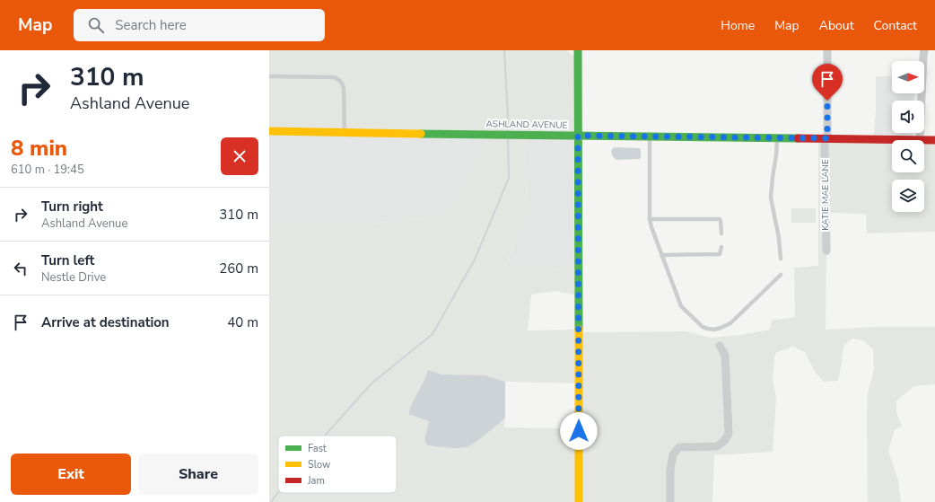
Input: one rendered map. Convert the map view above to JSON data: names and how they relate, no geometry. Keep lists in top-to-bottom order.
{
  "streets": {
    "street": ["ASHLAND AVENUE", "KATIE MAE LANE"]
  },
  "crossings": [
    ["ASHLAND AVENUE", "KATIE MAE LANE"]
  ],
  "legend": ["Fast", "Slow", "Jam"],
  "north": "right",
  "page": {
    "header": "Map",
    "search": "Search here",
    "nav": [
      "Home",
      "Map",
      "About",
      "Contact"
    ],
    "turn": ["310 m", "Ashland Avenue"],
    "heading": ["8 min", "610 m · 19:45"],
    "list": [
      {
        "name": "Turn right",
        "note": "Ashland Avenue",
        "value": "310 m"
      },
      {
        "name": "Turn left",
        "note": "Nestle Drive",
        "value": "260 m"
      },
      {
        "name": "Arrive at destination",
        "value": "40 m"
      }
    ],
    "buttons": ["Exit", "Share"]
  }
}
